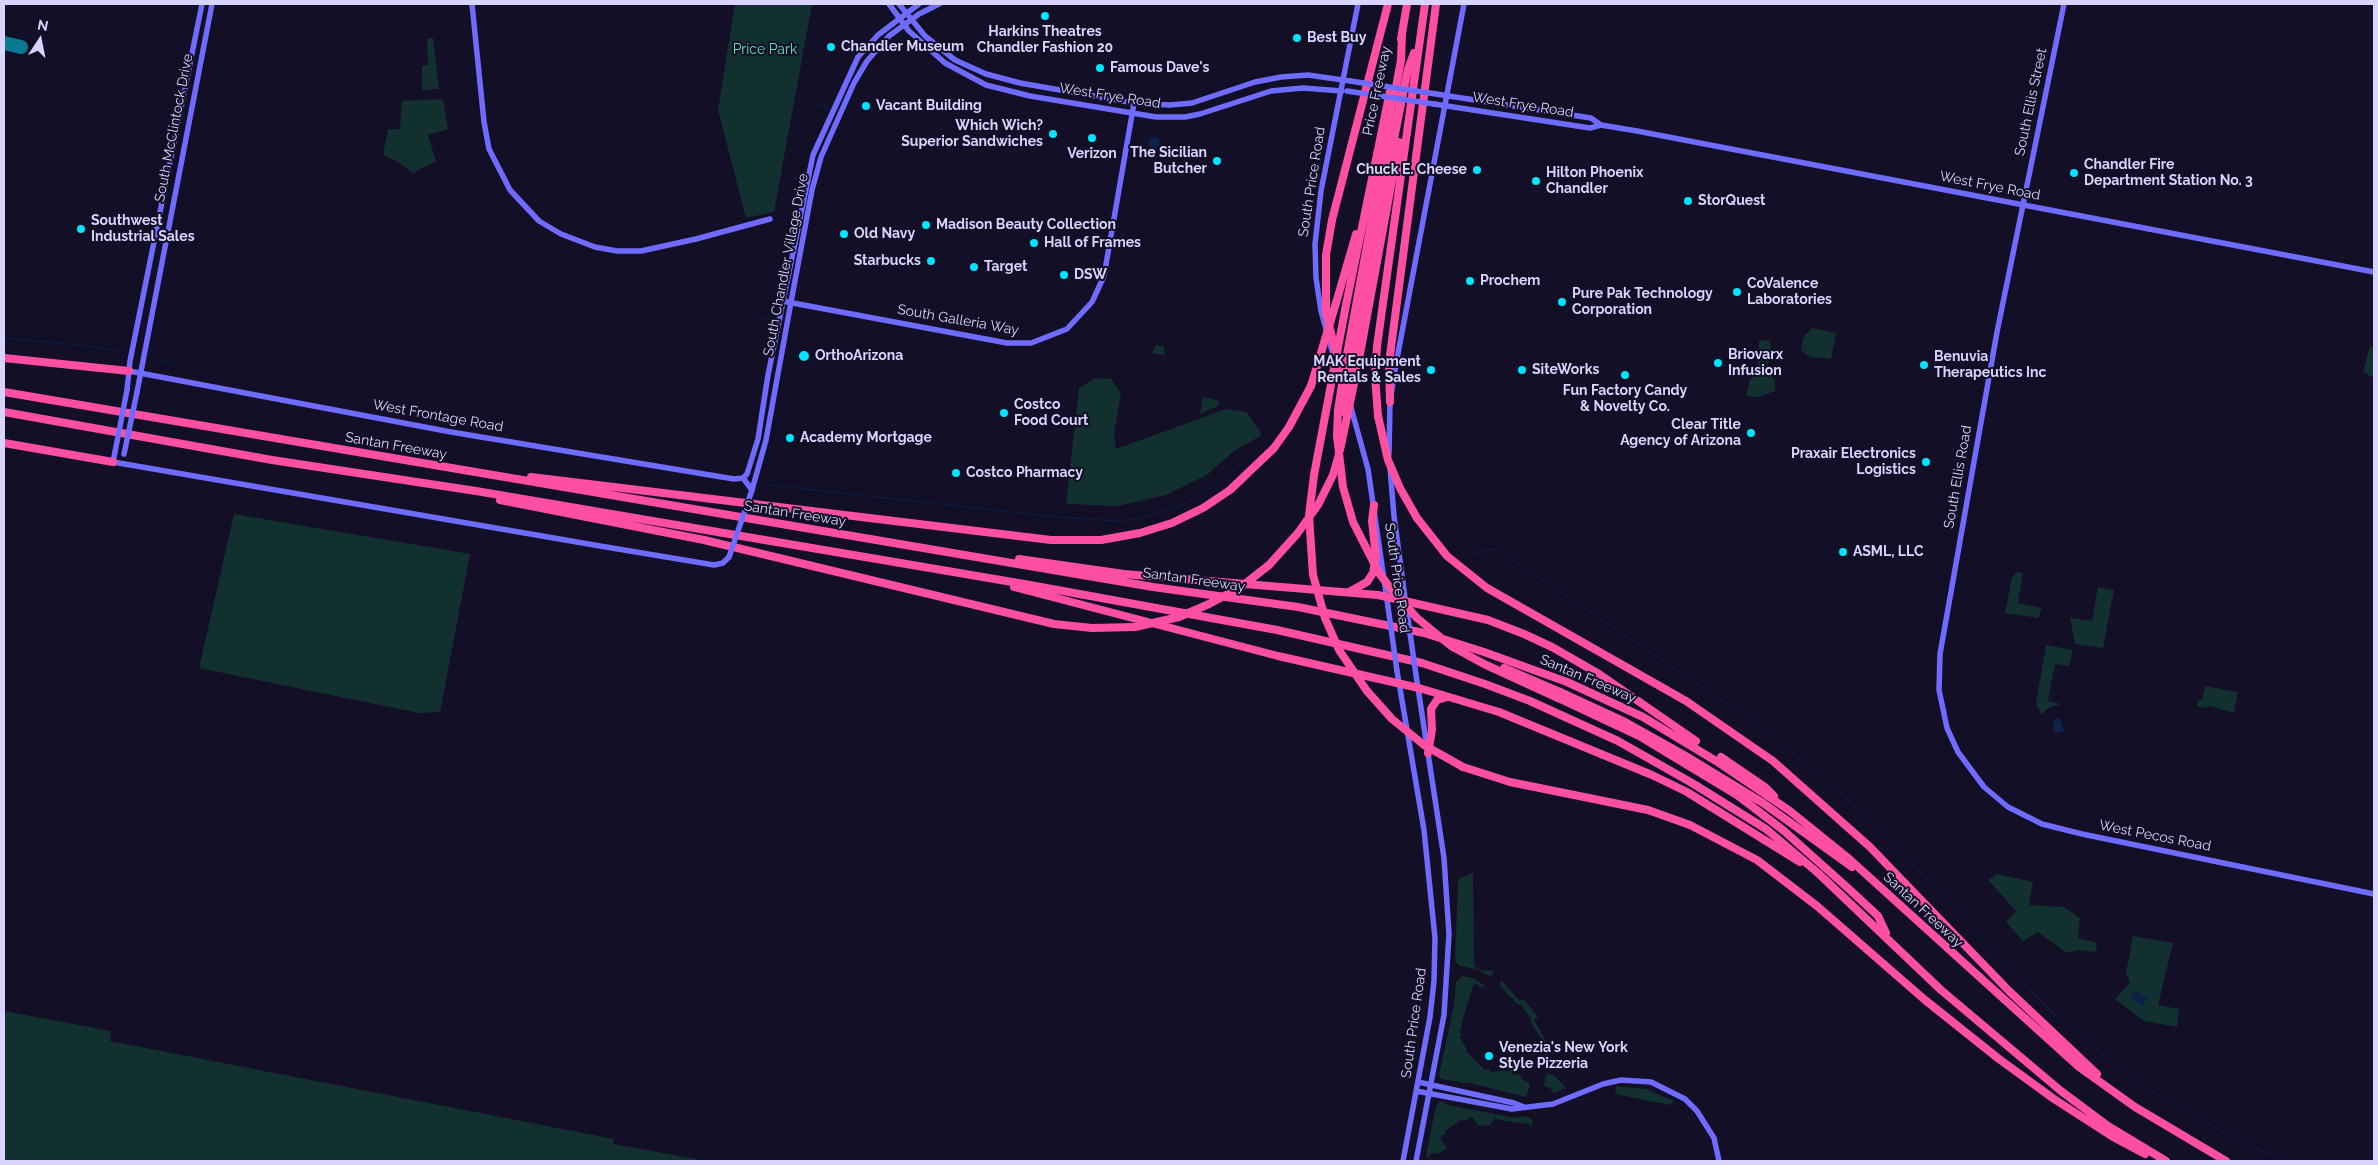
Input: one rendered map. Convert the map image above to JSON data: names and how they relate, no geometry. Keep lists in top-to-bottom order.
{
  "streets": {
    "highway": ["Price Freeway", "Santan Freeway"],
    "street": [
      "West Frye Road",
      "South Ellis Street",
      "South McClintock Drive",
      "South Price Road",
      "South Chandler Village Drive",
      "South Galleria Way",
      "West Frontage Road",
      "South Ellis Road",
      "West Pecos Road"
    ]
  },
  "crossings": [
    ["West Frye Road", "South Ellis Street"],
    ["West Frye Road", "South Price Road"],
    ["West Frye Road", "South Chandler Village Drive"],
    ["West Frye Road", "South Galleria Way"],
    ["West Frye Road", "South Ellis Road"],
    ["South Ellis Street", "South Ellis Road"],
    ["South McClintock Drive", "South Chandler Village Drive"],
    ["South McClintock Drive", "West Frontage Road"],
    ["South Chandler Village Drive", "South Galleria Way"],
    ["South Chandler Village Drive", "West Frontage Road"],
    ["South Ellis Road", "West Pecos Road"]
  ],
  "parks": ["Price Park"],
  "places": [
    "Harkins Theatres Chandler Fashion 20",
    "Best Buy",
    "Chandler Museum",
    "Famous Dave's",
    "Vacant Building",
    "Which Wich? Superior Sandwiches",
    "Verizon",
    "The Sicilian Butcher",
    "Chuck E. Cheese",
    "Chandler Fire Department Station No. 3",
    "Hilton Phoenix Chandler",
    "StorQuest",
    "Madison Beauty Collection",
    "Southwest Industrial Sales",
    "Old Navy",
    "Hall of Frames",
    "Starbucks",
    "Target",
    "DSW",
    "Prochem",
    "CoValence Laboratories",
    "Pure Pak Technology Corporation",
    "OrthoArizona",
    "Briovarx Infusion",
    "Benuvia Therapeutics Inc",
    "MAK Equipment Rentals & Sales",
    "SiteWorks",
    "Fun Factory Candy & Novelty Co.",
    "Costco Food Court",
    "Clear Title Agency of Arizona",
    "Academy Mortgage",
    "Praxair Electronics Logistics",
    "Costco Pharmacy",
    "ASML, LLC",
    "Venezia's New York Style Pizzeria"
  ],
  "north": "top"
}
